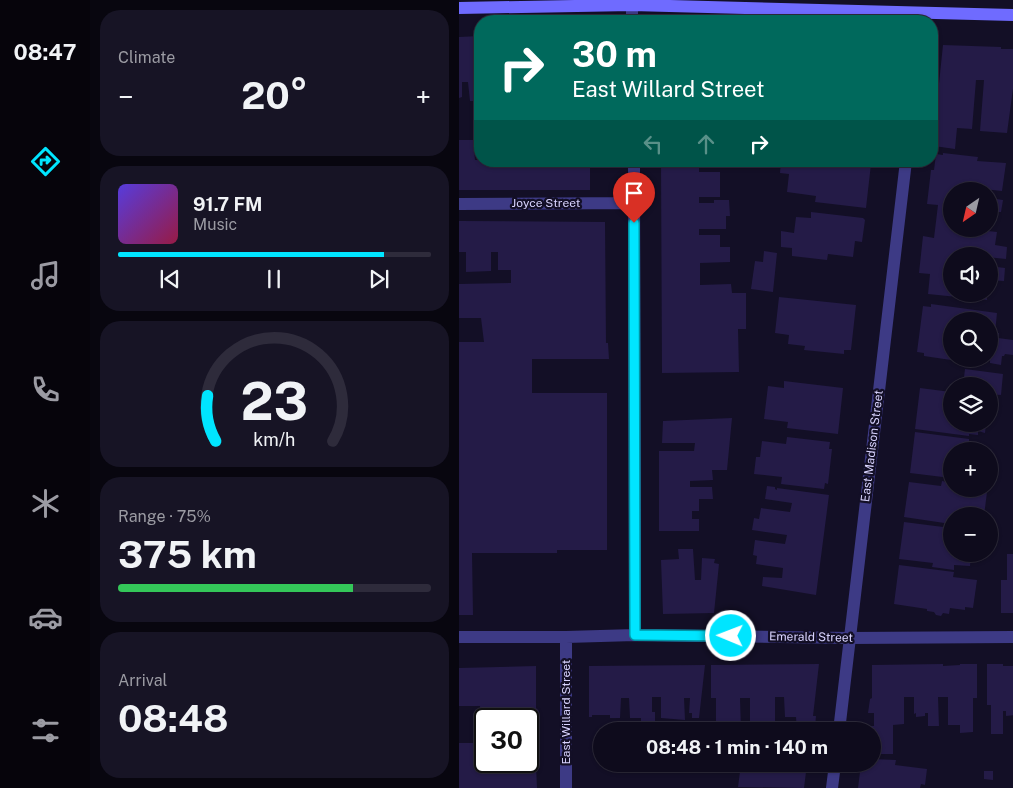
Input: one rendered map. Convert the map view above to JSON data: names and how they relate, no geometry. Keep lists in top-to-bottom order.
{
  "streets": {
    "street": [
      "Joyce Street",
      "East Madison Street",
      "Emerald Street",
      "East Willard Street"
    ]
  },
  "crossings": [
    ["East Madison Street", "Emerald Street"],
    ["Emerald Street", "East Willard Street"]
  ],
  "north": "bottom left",
  "page": {
    "tabs": "08:47",
    "tile": [
      "Climate",
      ["Range · 75%", "375 km"],
      ["Arrival", "08:48"]
    ],
    "turn": ["30 m", "East Willard Street"],
    "heat": ["−", "20°", "+"],
    "map_buttons": ["+", "−"],
    "song": ["91.7 FM", "Music"],
    "limit": "30",
    "trip": "08:48 · 1 min · 140 m",
    "gauge": ["23", "km/h"]
  }
}
